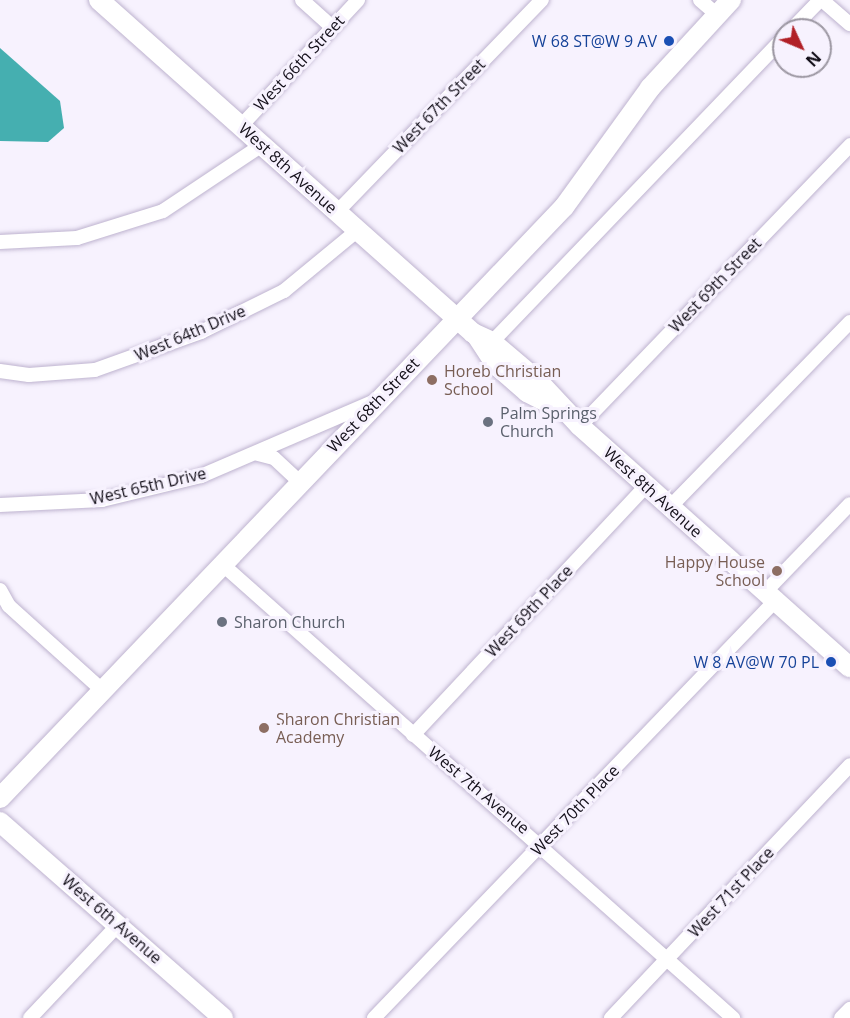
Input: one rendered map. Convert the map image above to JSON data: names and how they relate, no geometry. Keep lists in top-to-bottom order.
{
  "streets": {
    "street": [
      "West 66th Street",
      "West 67th Street",
      "West 8th Avenue",
      "West 69th Street",
      "West 64th Drive",
      "West 68th Street",
      "West 65th Drive",
      "West 69th Place",
      "West 7th Avenue",
      "West 70th Place",
      "West 71st Place",
      "West 6th Avenue"
    ]
  },
  "crossings": [
    ["West 66th Street", "West 8th Avenue"],
    ["West 67th Street", "West 8th Avenue"],
    ["West 8th Avenue", "West 69th Street"],
    ["West 8th Avenue", "West 64th Drive"],
    ["West 8th Avenue", "West 68th Street"],
    ["West 8th Avenue", "West 69th Place"],
    ["West 8th Avenue", "West 70th Place"],
    ["West 68th Street", "West 65th Drive"],
    ["West 68th Street", "West 7th Avenue"],
    ["West 69th Place", "West 7th Avenue"],
    ["West 7th Avenue", "West 70th Place"],
    ["West 7th Avenue", "West 71st Place"]
  ],
  "places": [
    "W 68 ST@W 9 AV",
    "Horeb Christian School",
    "Palm Springs Church",
    "Happy House School",
    "Sharon Church",
    "W 8 AV@W 70 PL",
    "Sharon Christian Academy"
  ],
  "north": "bottom right"
}
